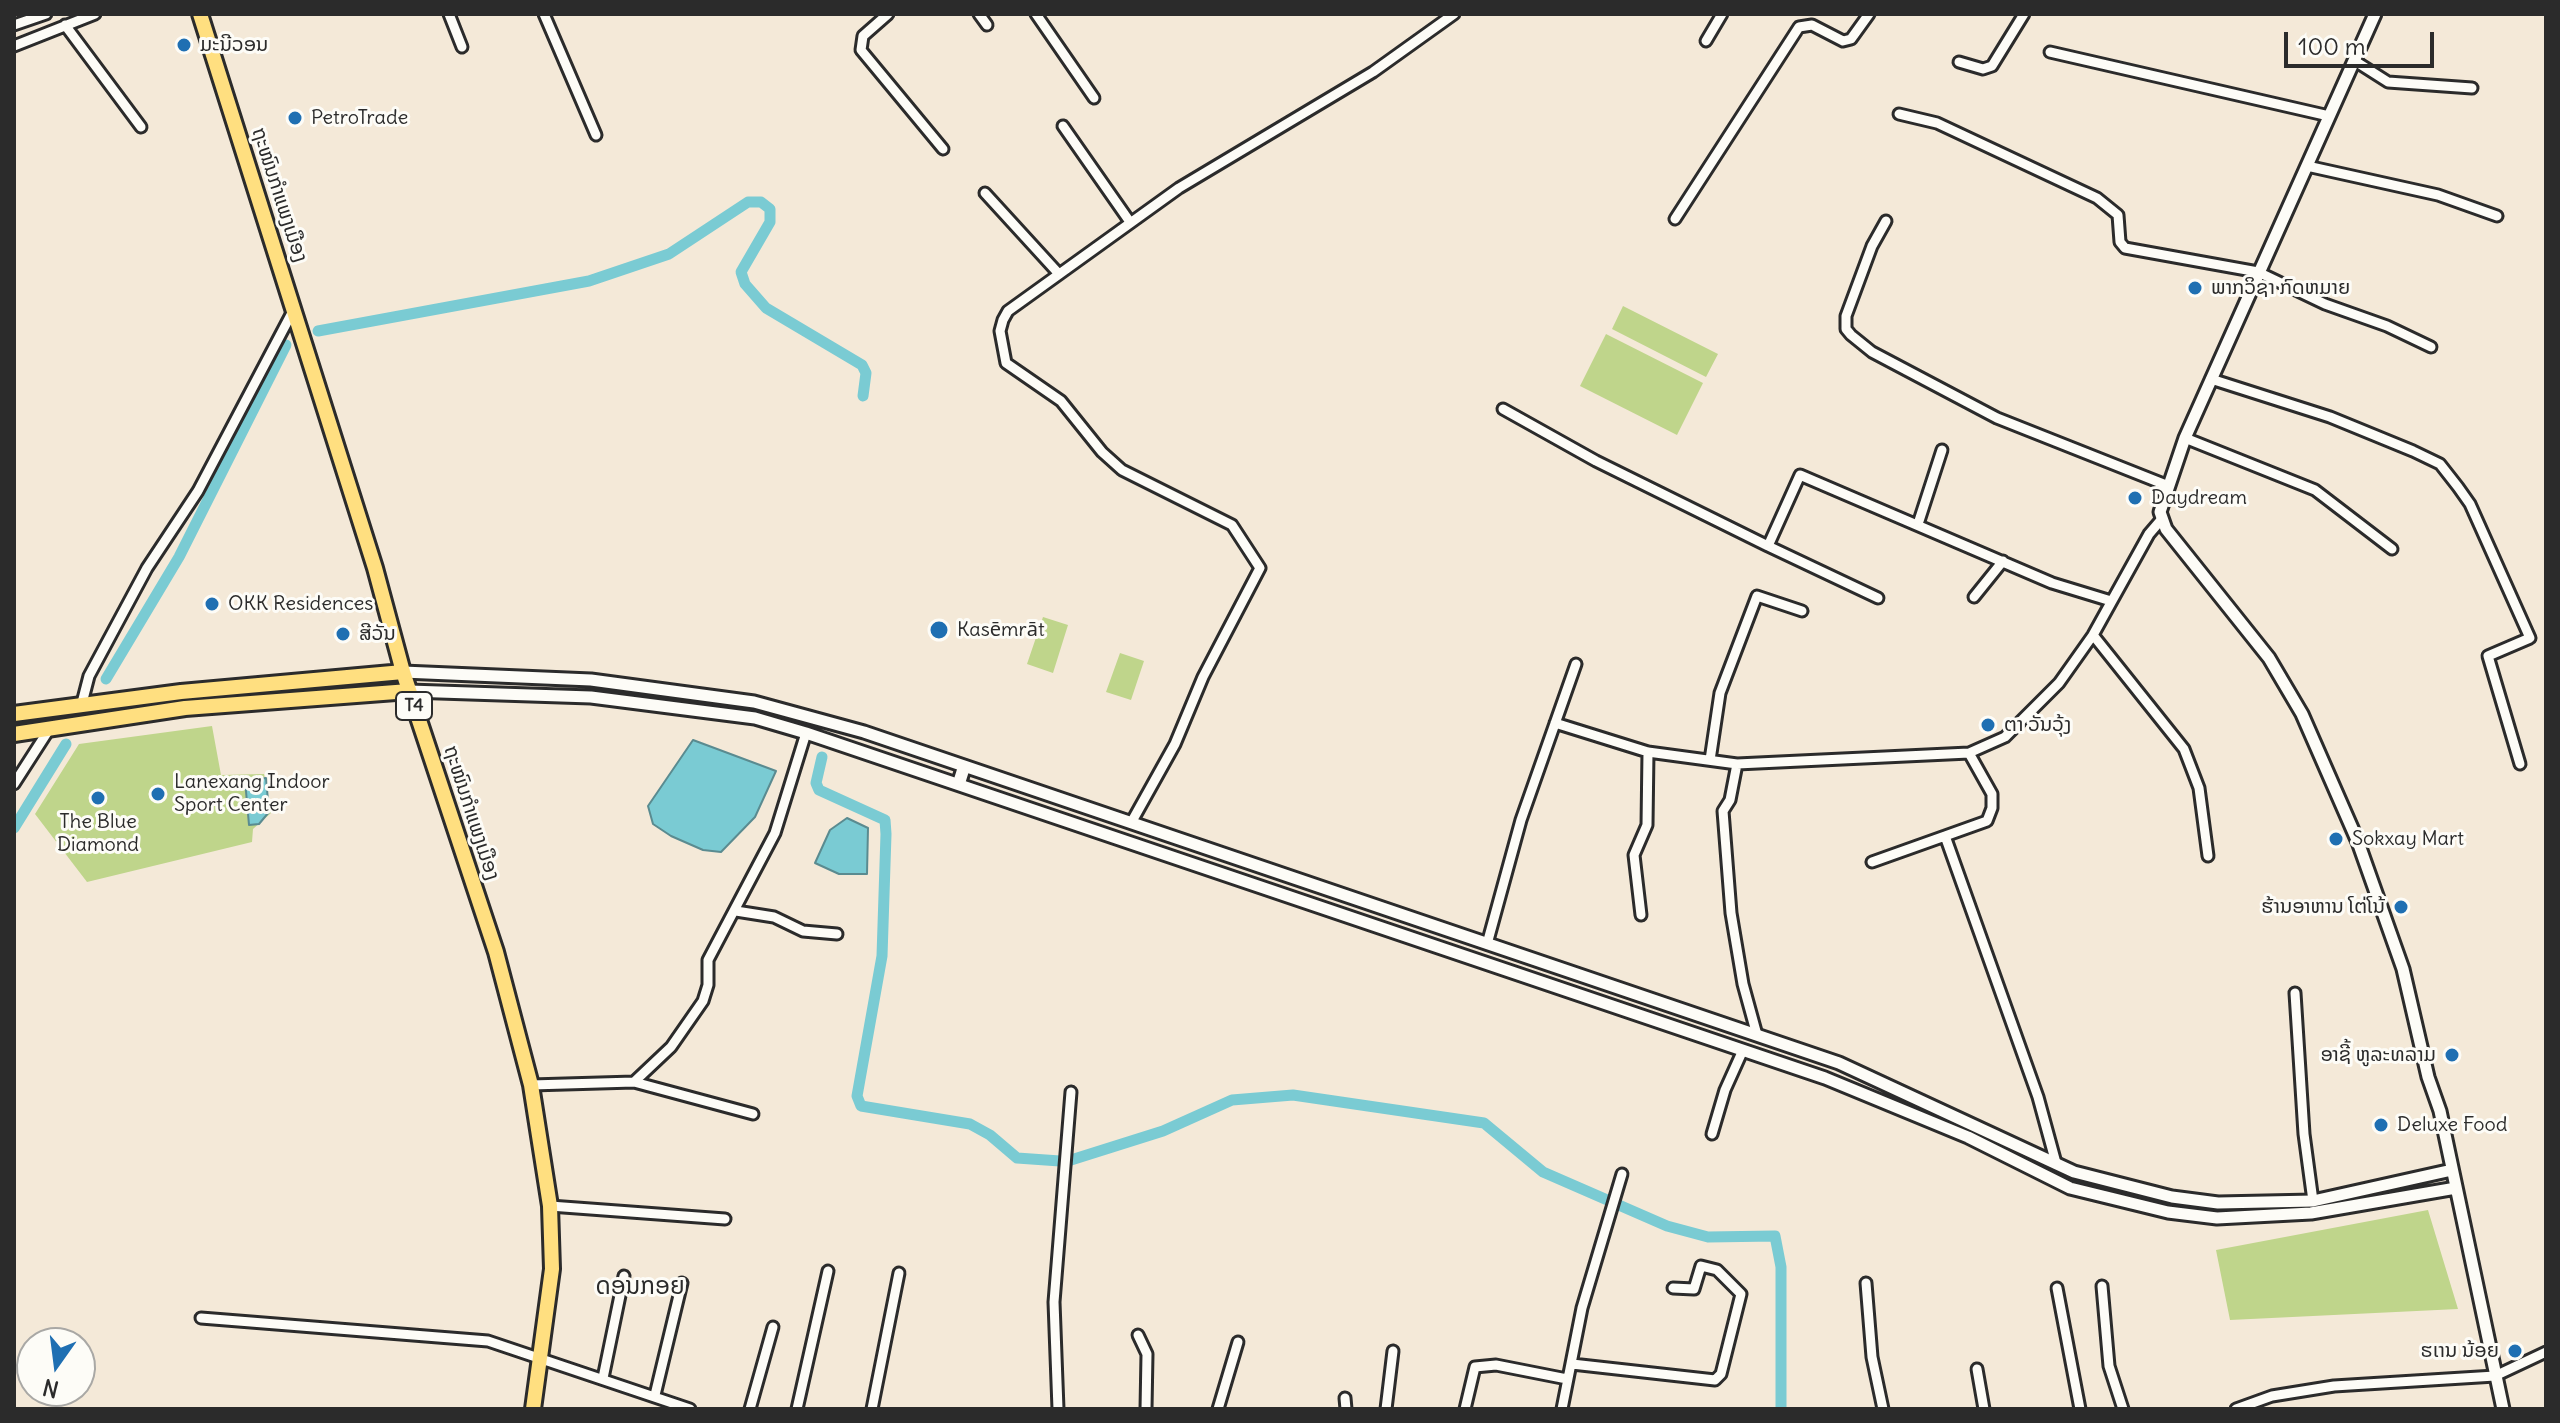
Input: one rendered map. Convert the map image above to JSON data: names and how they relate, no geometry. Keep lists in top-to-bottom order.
{
  "streets": {
    "main road": ["ຖະໜົນກຳແພງເມືອງ", "T4"]
  },
  "districts": ["ດອນກອຍ"],
  "places": [
    "ມະນີວອນ",
    "PetroTrade",
    "ພາກວິຊາ ກົດຫມາຍ",
    "Daydream",
    "OKK Residences",
    "Kasēmrāt",
    "ສີວັນ",
    "ຕາ ວັນວຸ້ງ",
    "Lanexang Indoor Sport Center",
    "The Blue Diamond",
    "Sokxay Mart",
    "ຮ້ານອາຫານ ໂຕ່ໂນ້",
    "ອາຊີ້ ຫູລະທລາມ",
    "Deluxe Food",
    "ຮເານ ນ້ອຍ"
  ],
  "scale_bar": "100 m",
  "north": "bottom"
}
